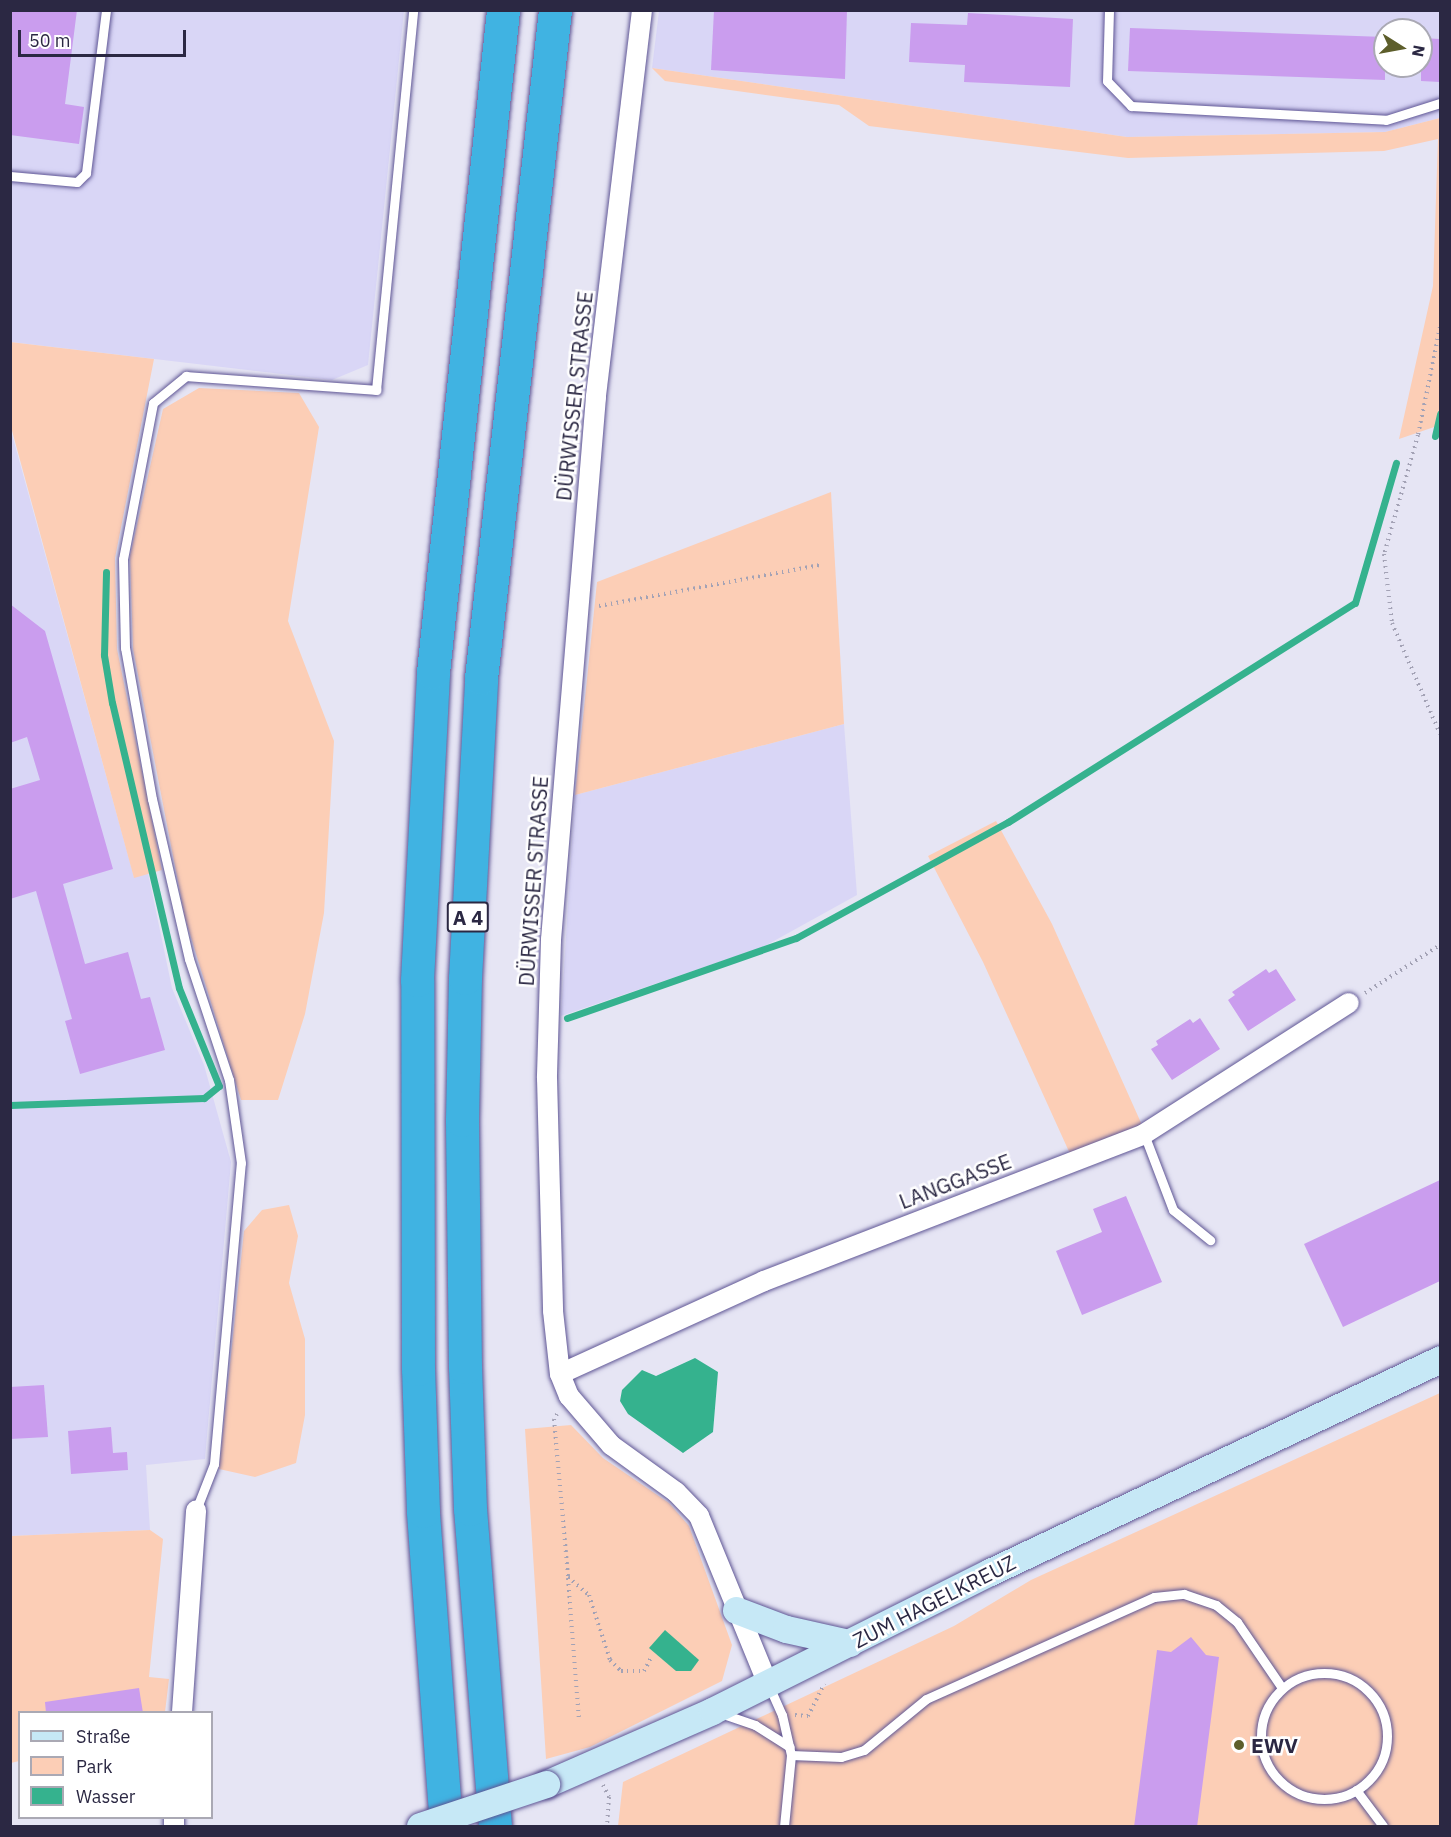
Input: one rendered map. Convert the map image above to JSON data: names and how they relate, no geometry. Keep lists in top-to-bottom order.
{
  "streets": {
    "highway": ["A 4"],
    "street": ["DÜRWISSER STRASSE", "LANGGASSE", "ZUM HAGELKREUZ"]
  },
  "crossings": [
    ["DÜRWISSER STRASSE", "LANGGASSE"],
    ["DÜRWISSER STRASSE", "ZUM HAGELKREUZ"]
  ],
  "places": ["EWV"],
  "legend": ["Straße", "Park", "Wasser"],
  "scale_bar": "50 m",
  "north": "right"
}
